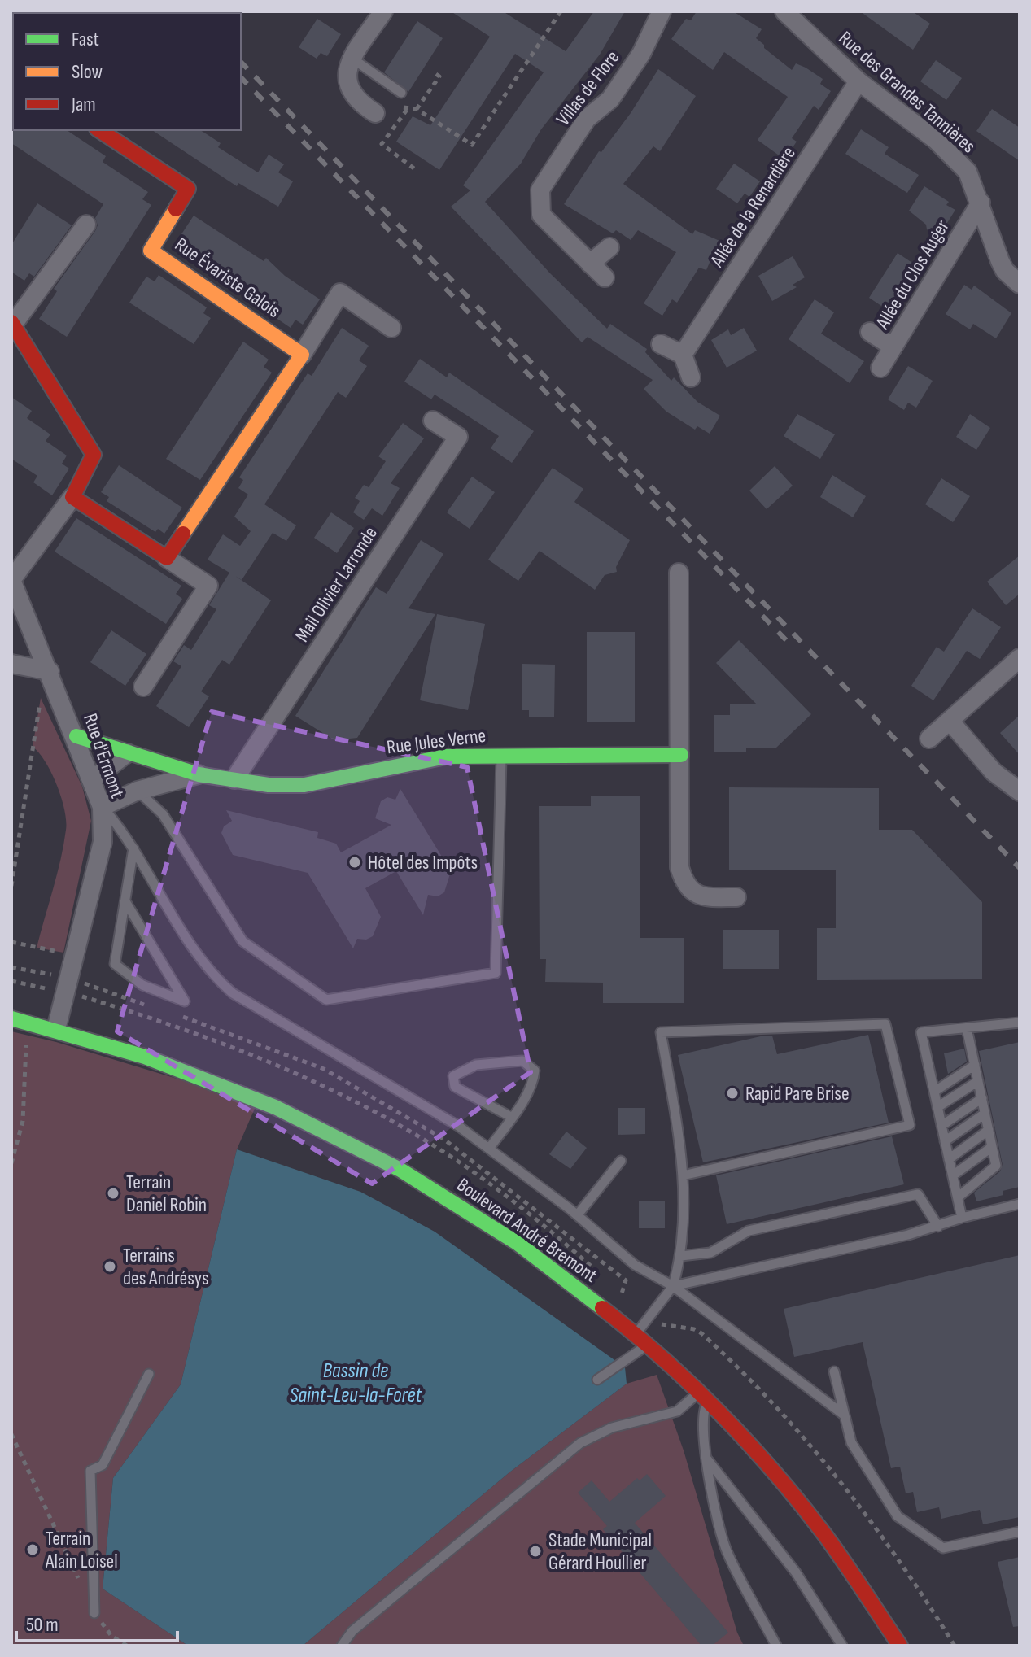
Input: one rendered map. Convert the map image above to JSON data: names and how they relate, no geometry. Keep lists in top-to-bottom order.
{
  "streets": {
    "street": [
      "Villas de Flore",
      "Rue des Grandes Tannières",
      "Allée de la Renardière",
      "Allée du Clos Auger",
      "Rue Évariste Galois",
      "Mail Olivier Larronde",
      "Rue Jules Verne",
      "Rue d'Ermont",
      "Boulevard André Bremont"
    ]
  },
  "crossings": [
    ["Rue des Grandes Tannières", "Allée de la Renardière"],
    ["Rue des Grandes Tannières", "Allée du Clos Auger"],
    ["Mail Olivier Larronde", "Rue Jules Verne"],
    ["Rue Jules Verne", "Rue d'Ermont"],
    ["Rue d'Ermont", "Boulevard André Bremont"]
  ],
  "water": ["Bassin de Saint-Leu-la-Forêt"],
  "places": [
    "Hôtel des Impôts",
    "Rapid Pare Brise",
    "Terrain Daniel Robin",
    "Terrains des Andrésys",
    "Terrain Alain Loisel",
    "Stade Municipal Gérard Houllier"
  ],
  "legend": ["Fast", "Slow", "Jam"],
  "scale_bar": "50 m"
}
